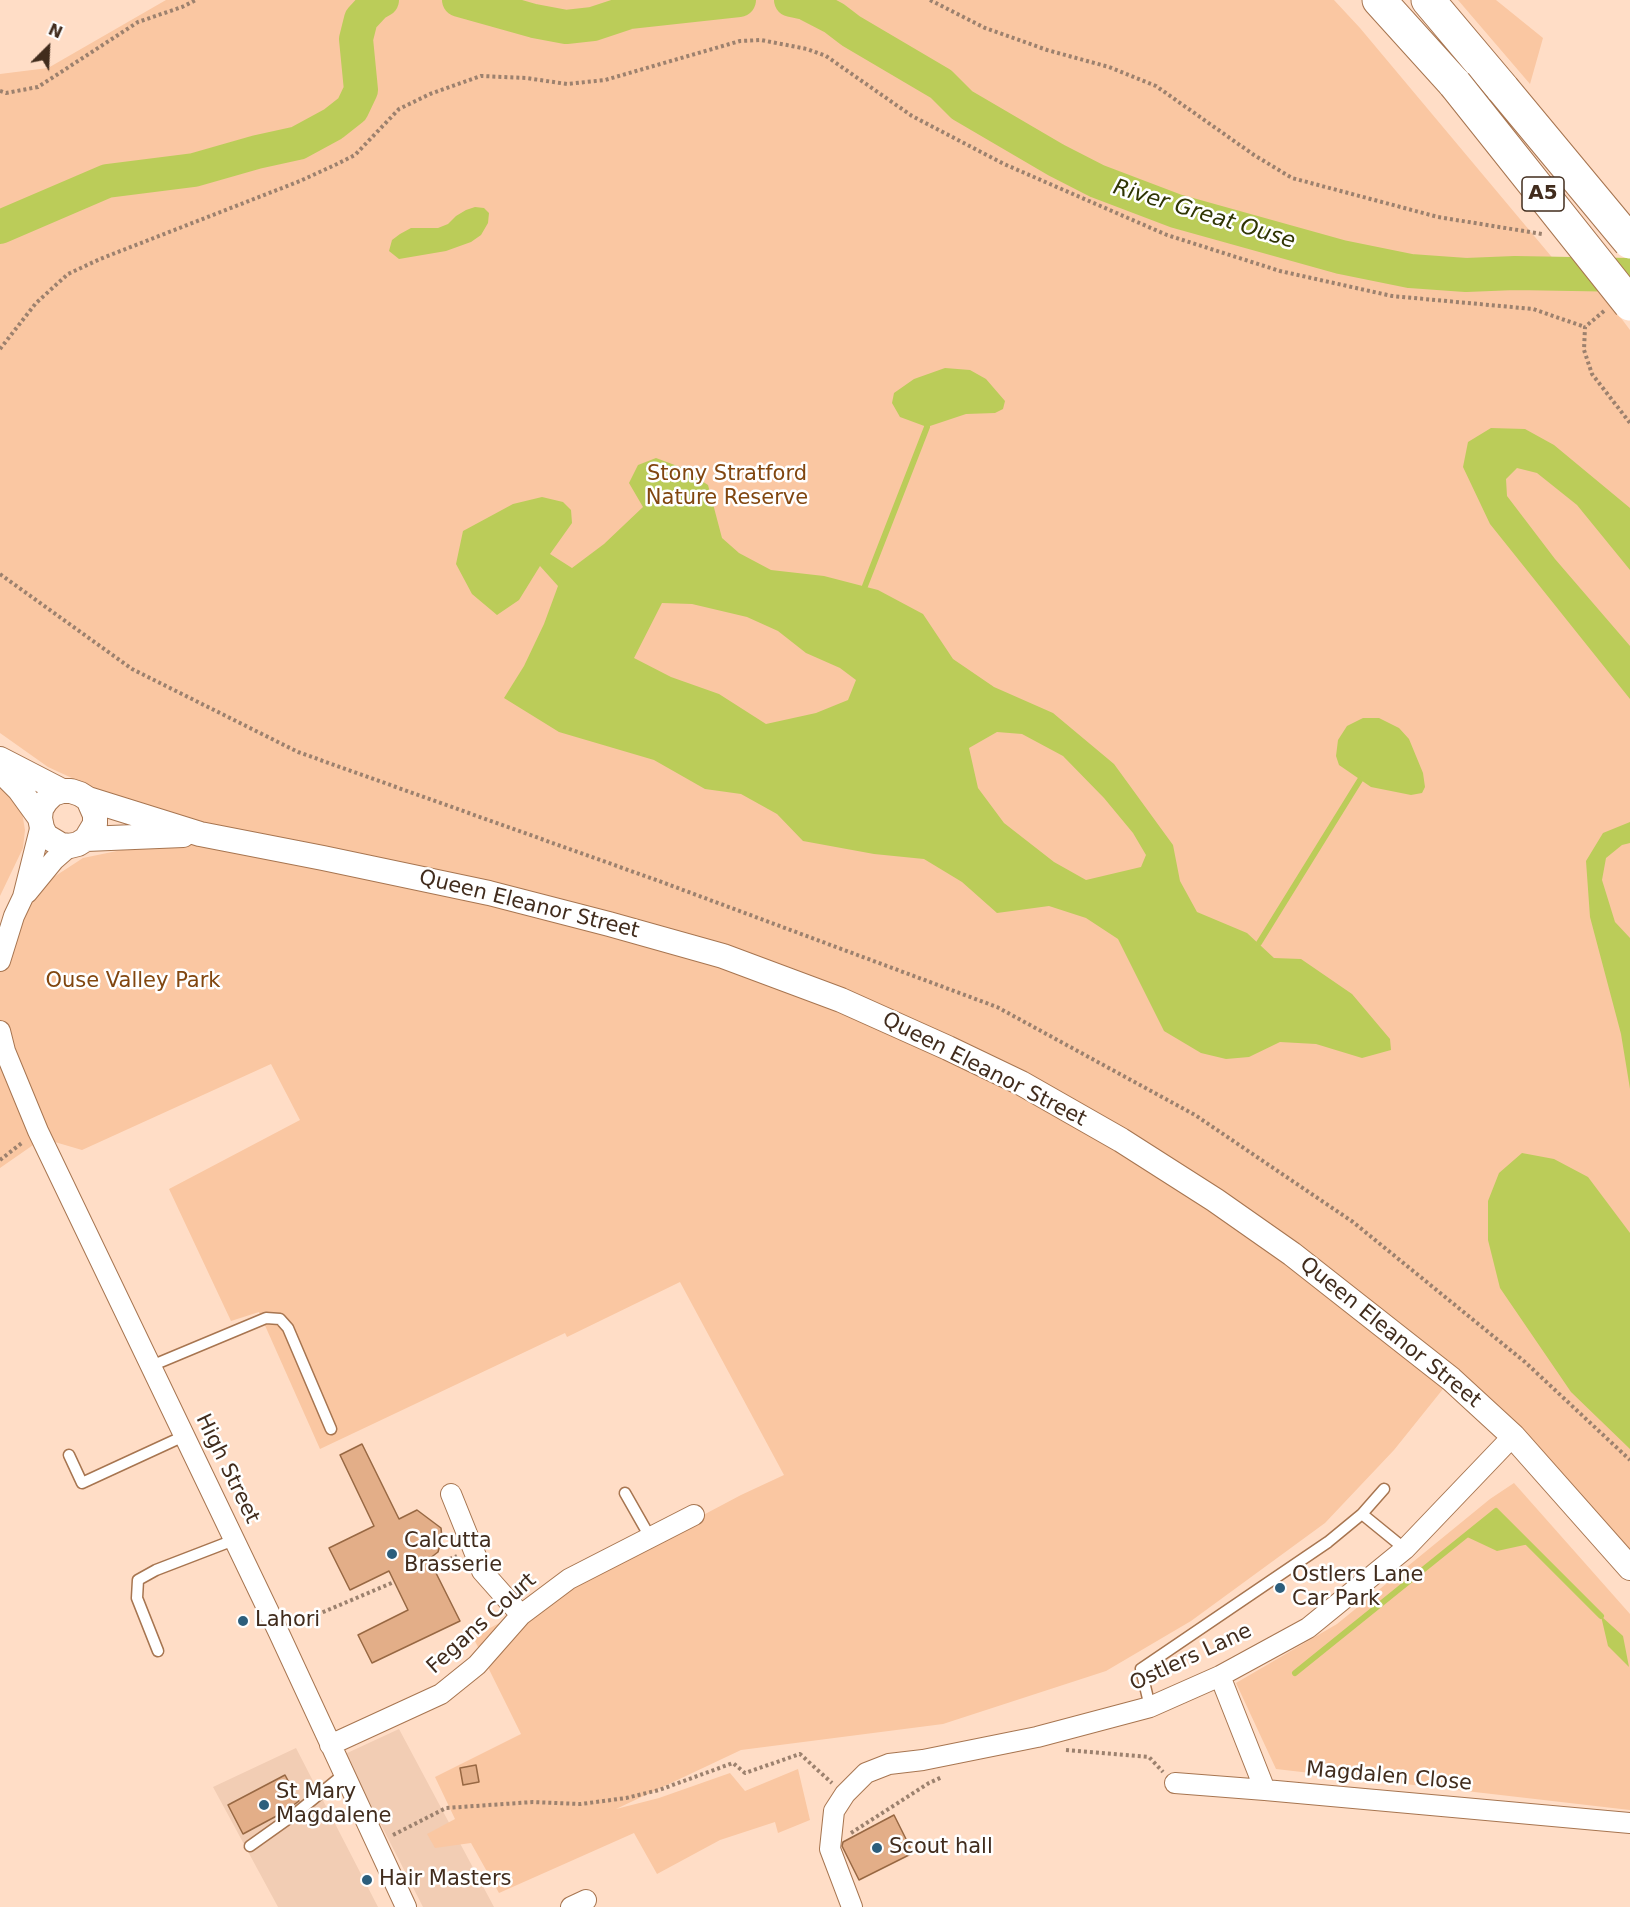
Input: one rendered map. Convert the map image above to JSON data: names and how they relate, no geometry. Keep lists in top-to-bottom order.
{
  "streets": {
    "highway": ["A5"],
    "street": [
      "Queen Eleanor Street",
      "High Street",
      "Fegans Court",
      "Ostlers Lane",
      "Magdalen Close"
    ]
  },
  "crossings": [
    ["Queen Eleanor Street", "Ostlers Lane"],
    ["High Street", "Fegans Court"]
  ],
  "water": ["River Great Ouse"],
  "parks": ["Stony Stratford Nature Reserve", "Ouse Valley Park"],
  "places": [
    "Calcutta Brasserie",
    "Ostlers Lane Car Park",
    "Lahori",
    "St Mary Magdalene",
    "Scout hall",
    "Hair Masters"
  ],
  "north": "top right"
}
